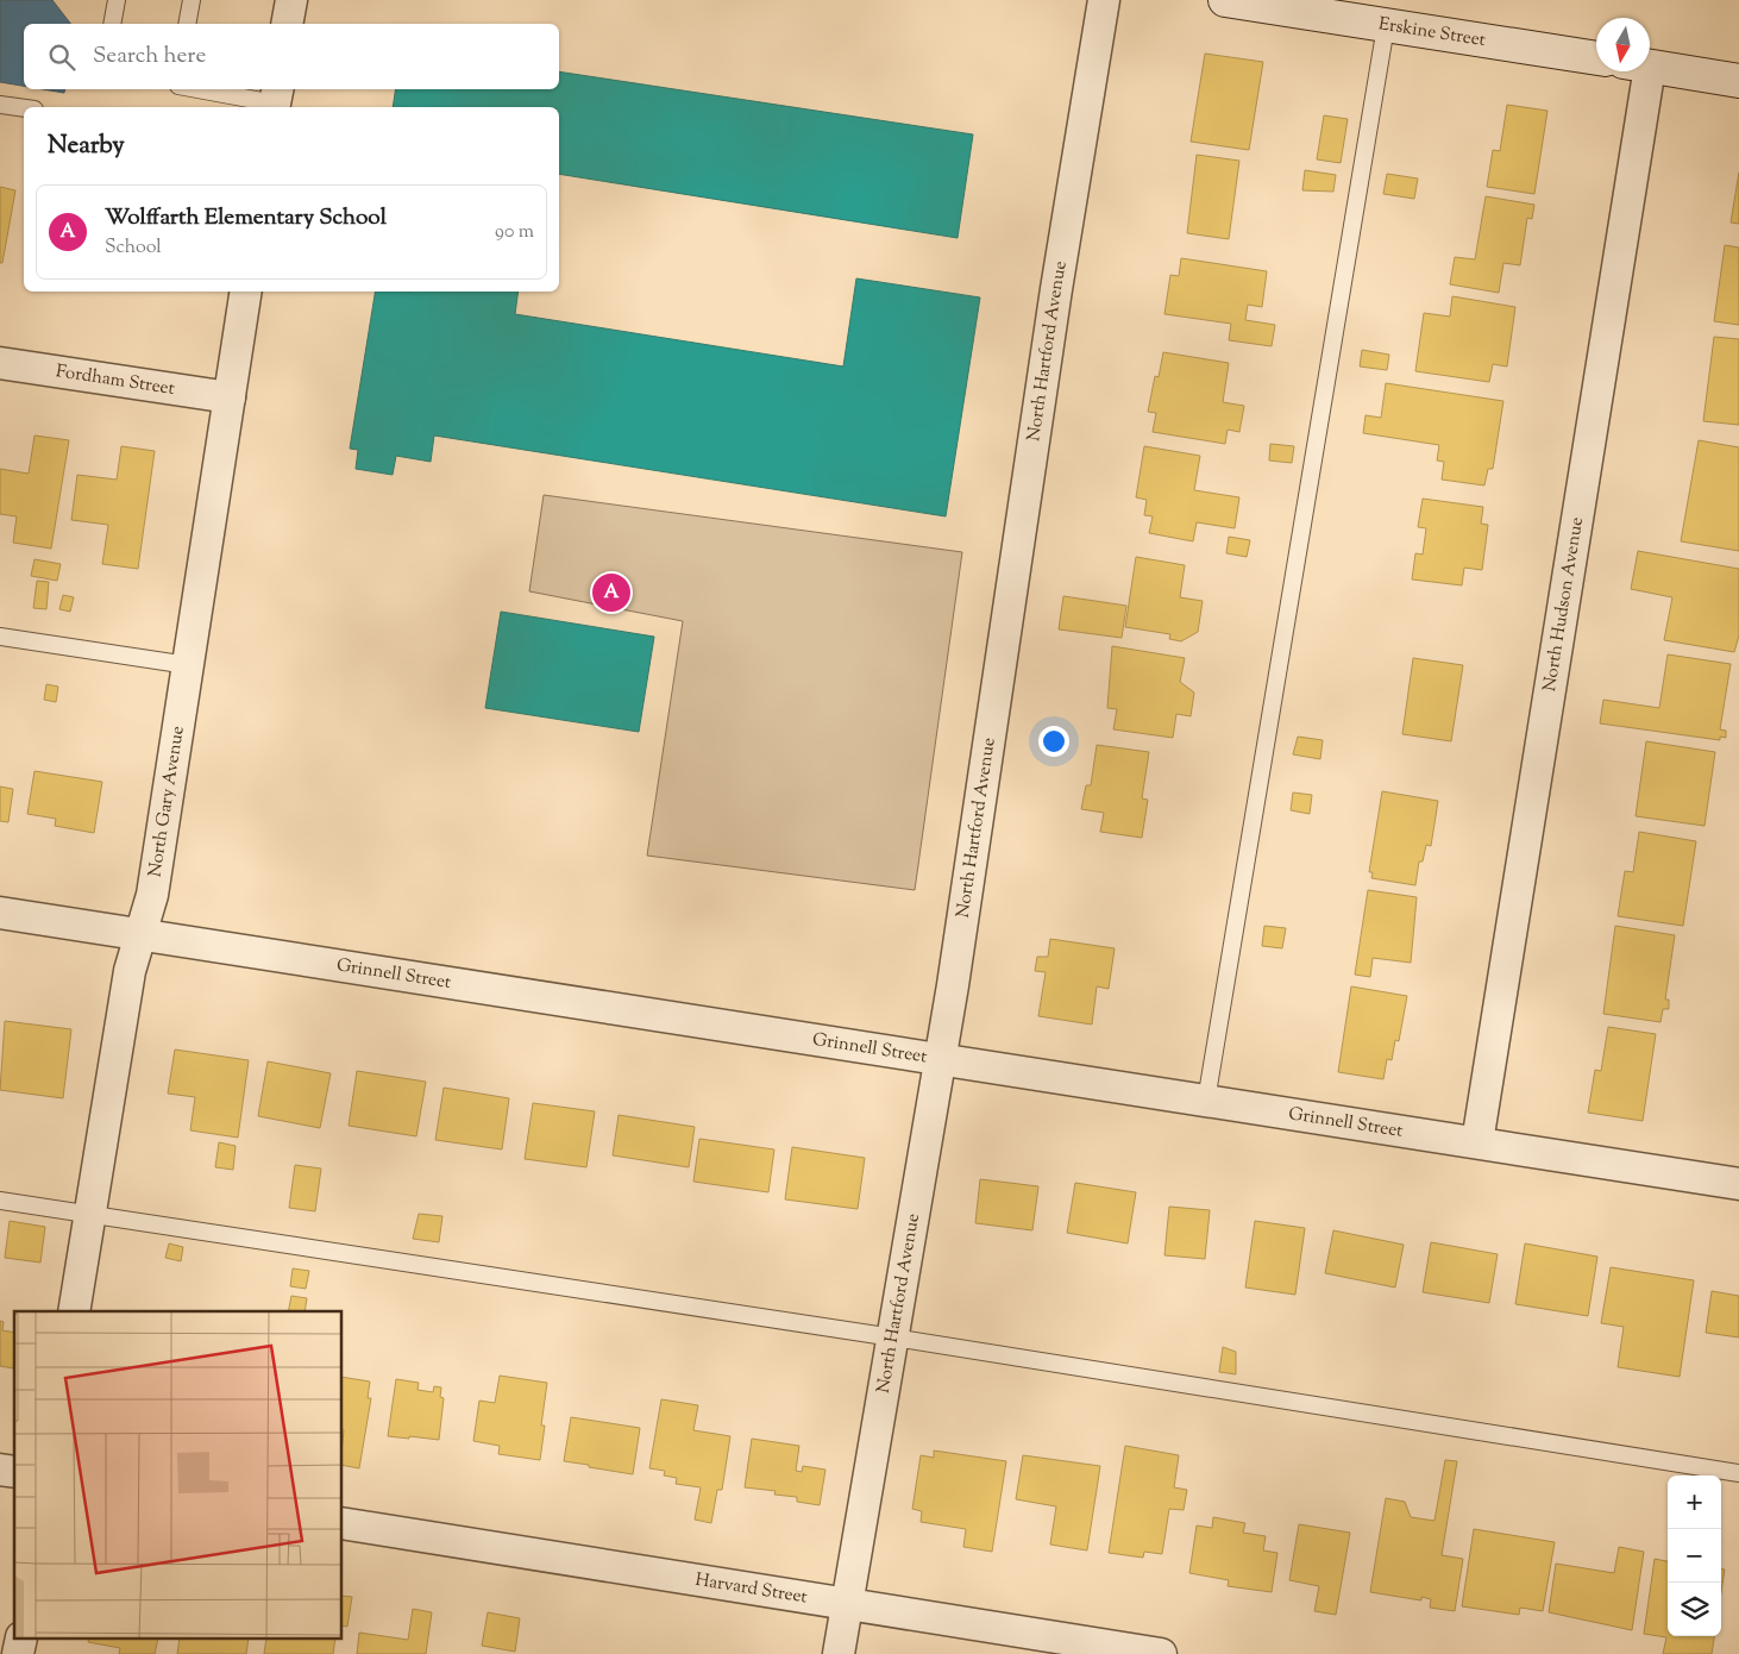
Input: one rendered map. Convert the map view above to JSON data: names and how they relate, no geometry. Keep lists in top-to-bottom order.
{
  "streets": {
    "street": [
      "Erskine Street",
      "North Hartford Avenue",
      "Fordham Street",
      "North Hudson Avenue",
      "North Gary Avenue",
      "Grinnell Street",
      "Harvard Street"
    ]
  },
  "crossings": [
    ["North Hartford Avenue", "Grinnell Street"],
    ["North Hartford Avenue", "Harvard Street"],
    ["Fordham Street", "North Gary Avenue"],
    ["North Hudson Avenue", "Grinnell Street"],
    ["North Gary Avenue", "Grinnell Street"]
  ],
  "north": "bottom",
  "page": {
    "search": "Search here",
    "heading": "Nearby",
    "list": [
      {
        "mark": "A",
        "name": "Wolffarth Elementary School",
        "note": "School",
        "value": "90 m"
      }
    ],
    "pins": "A",
    "map_buttons": ["+", "−"]
  }
}
